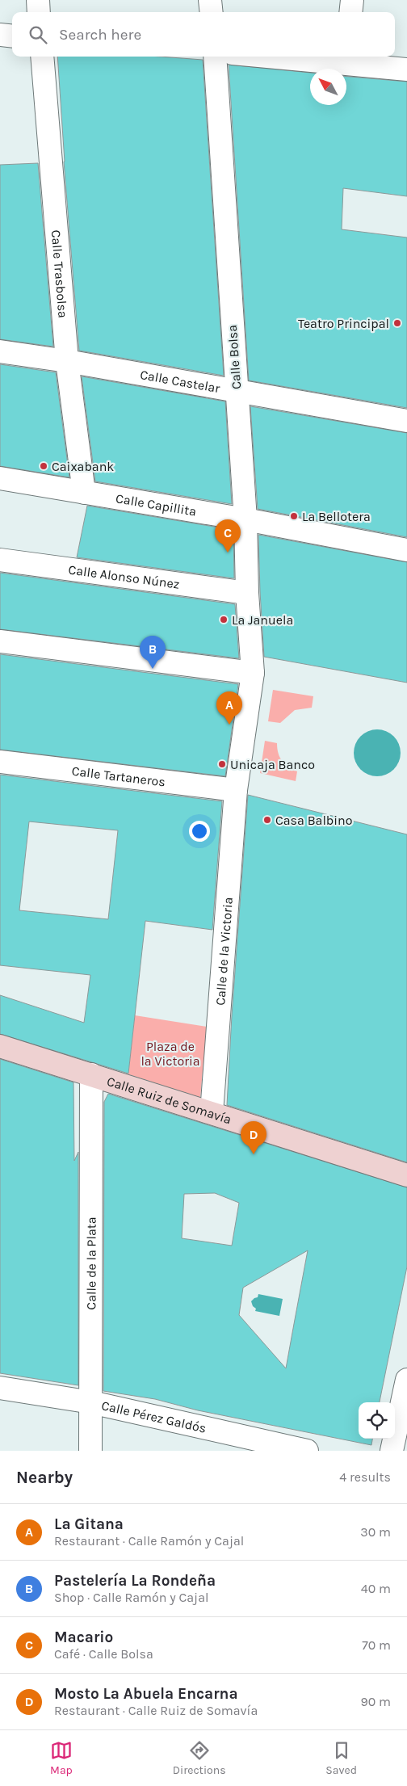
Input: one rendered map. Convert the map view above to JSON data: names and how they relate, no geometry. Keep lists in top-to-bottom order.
{
  "streets": {
    "street": [
      "Calle Trasbolsa",
      "Calle Bolsa",
      "Calle Castelar",
      "Calle Capillita",
      "Calle Alonso Núnez",
      "Calle Tartaneros",
      "Calle de la Victoria",
      "Calle Ruiz de Somavía",
      "Calle de la Plata",
      "Calle Pérez Galdós"
    ]
  },
  "crossings": [
    ["Calle Trasbolsa", "Calle Castelar"],
    ["Calle Trasbolsa", "Calle Capillita"],
    ["Calle Bolsa", "Calle Castelar"],
    ["Calle Bolsa", "Calle Capillita"],
    ["Calle Bolsa", "Calle Alonso Núnez"],
    ["Calle Bolsa", "Calle de la Victoria"],
    ["Calle Tartaneros", "Calle de la Victoria"],
    ["Calle de la Victoria", "Calle Ruiz de Somavía"],
    ["Calle Ruiz de Somavía", "Calle de la Plata"],
    ["Calle de la Plata", "Calle Pérez Galdós"]
  ],
  "parks": ["Plaza de la Victoria"],
  "places": [
    "Teatro Principal",
    "Caixabank",
    "La Bellotera",
    "La Januela",
    "Unicaja Banco",
    "Casa Balbino"
  ],
  "north": "top left",
  "page": {
    "search": "Search here",
    "pins": [
      "C",
      "B",
      "A",
      "D"
    ],
    "heading": ["Nearby", "4 results"],
    "list": [
      {
        "mark": "A",
        "name": "La Gitana",
        "note": "Restaurant · Calle Ramón y Cajal",
        "value": "30 m"
      },
      {
        "mark": "B",
        "name": "Pastelería La Rondeña",
        "note": "Shop · Calle Ramón y Cajal",
        "value": "40 m"
      },
      {
        "mark": "C",
        "name": "Macario",
        "note": "Café · Calle Bolsa",
        "value": "70 m"
      },
      {
        "mark": "D",
        "name": "Mosto La Abuela Encarna",
        "note": "Restaurant · Calle Ruiz de Somavía",
        "value": "90 m"
      }
    ],
    "nav": ["Map", "Directions", "Saved"]
  }
}
